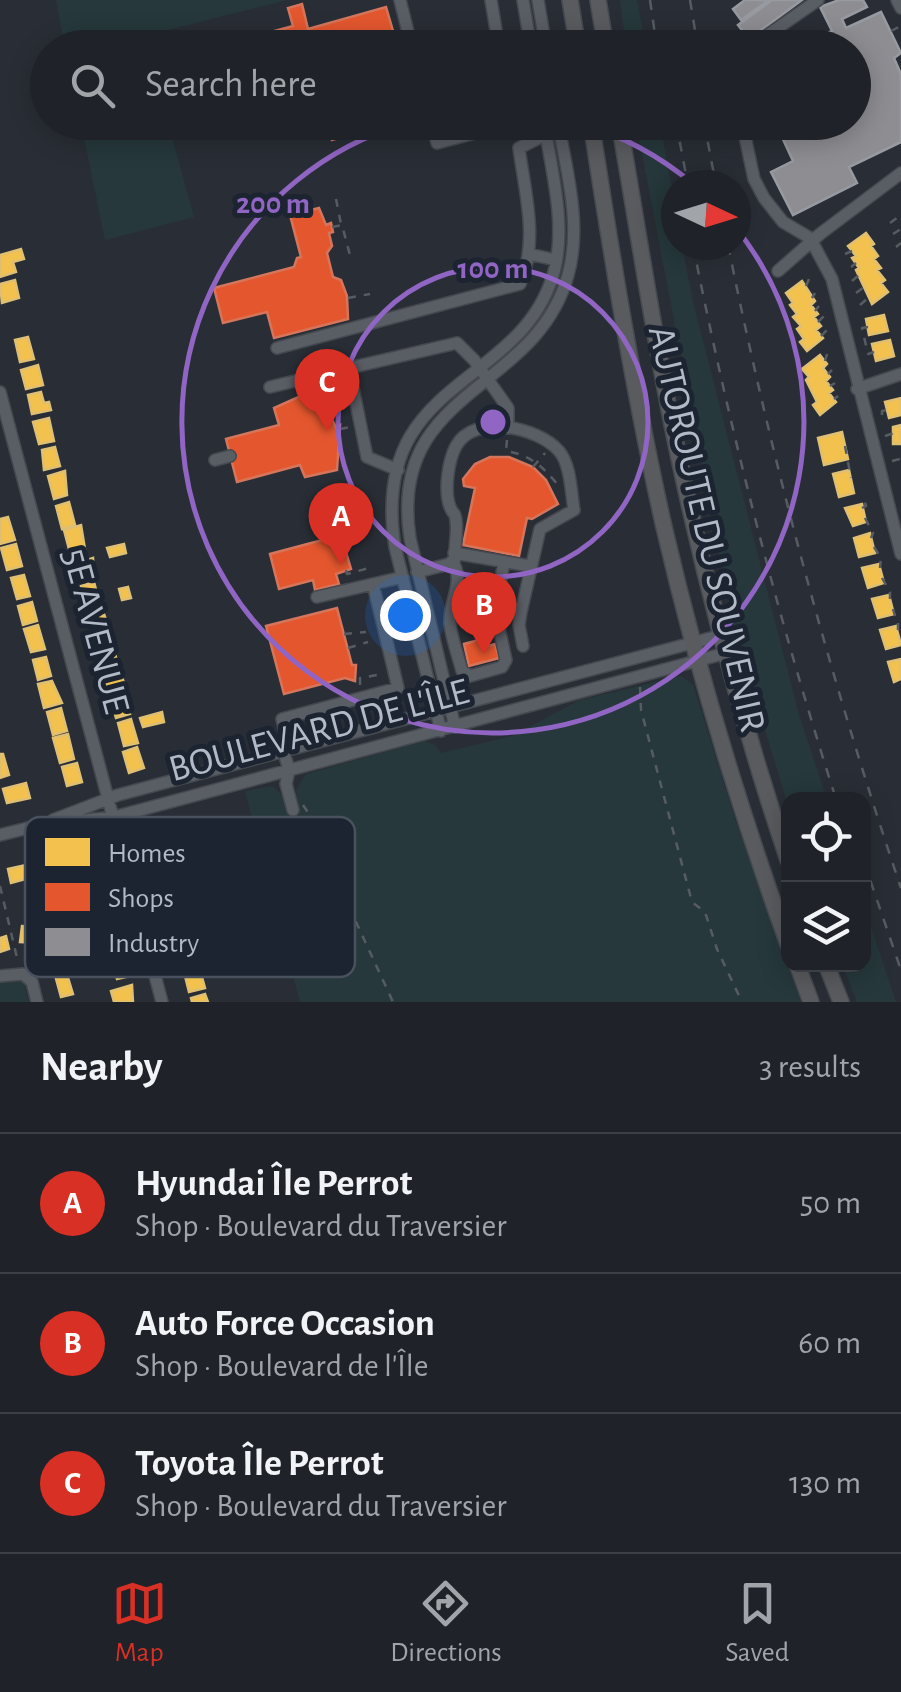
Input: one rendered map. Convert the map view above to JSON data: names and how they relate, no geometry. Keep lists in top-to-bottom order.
{
  "streets": {
    "highway": ["AUTOROUTE DU SOUVENIR"],
    "street": ["5E AVENUE", "BOULEVARD DE L'ÎLE"]
  },
  "crossings": [
    ["AUTOROUTE DU SOUVENIR", "BOULEVARD DE L'ÎLE"],
    ["5E AVENUE", "BOULEVARD DE L'ÎLE"]
  ],
  "legend": ["Homes", "Shops", "Industry"],
  "north": "right",
  "page": {
    "search": "Search here",
    "pins": ["C", "A", "B"],
    "heading": ["Nearby", "3 results"],
    "list": [
      {
        "mark": "A",
        "name": "Hyundai Île Perrot",
        "note": "Shop · Boulevard du Traversier",
        "value": "50 m"
      },
      {
        "mark": "B",
        "name": "Auto Force Occasion",
        "note": "Shop · Boulevard de l'Île",
        "value": "60 m"
      },
      {
        "mark": "C",
        "name": "Toyota Île Perrot",
        "note": "Shop · Boulevard du Traversier",
        "value": "130 m"
      }
    ],
    "nav": ["Map", "Directions", "Saved"]
  },
  "rings": ["200 m", "100 m"]
}
